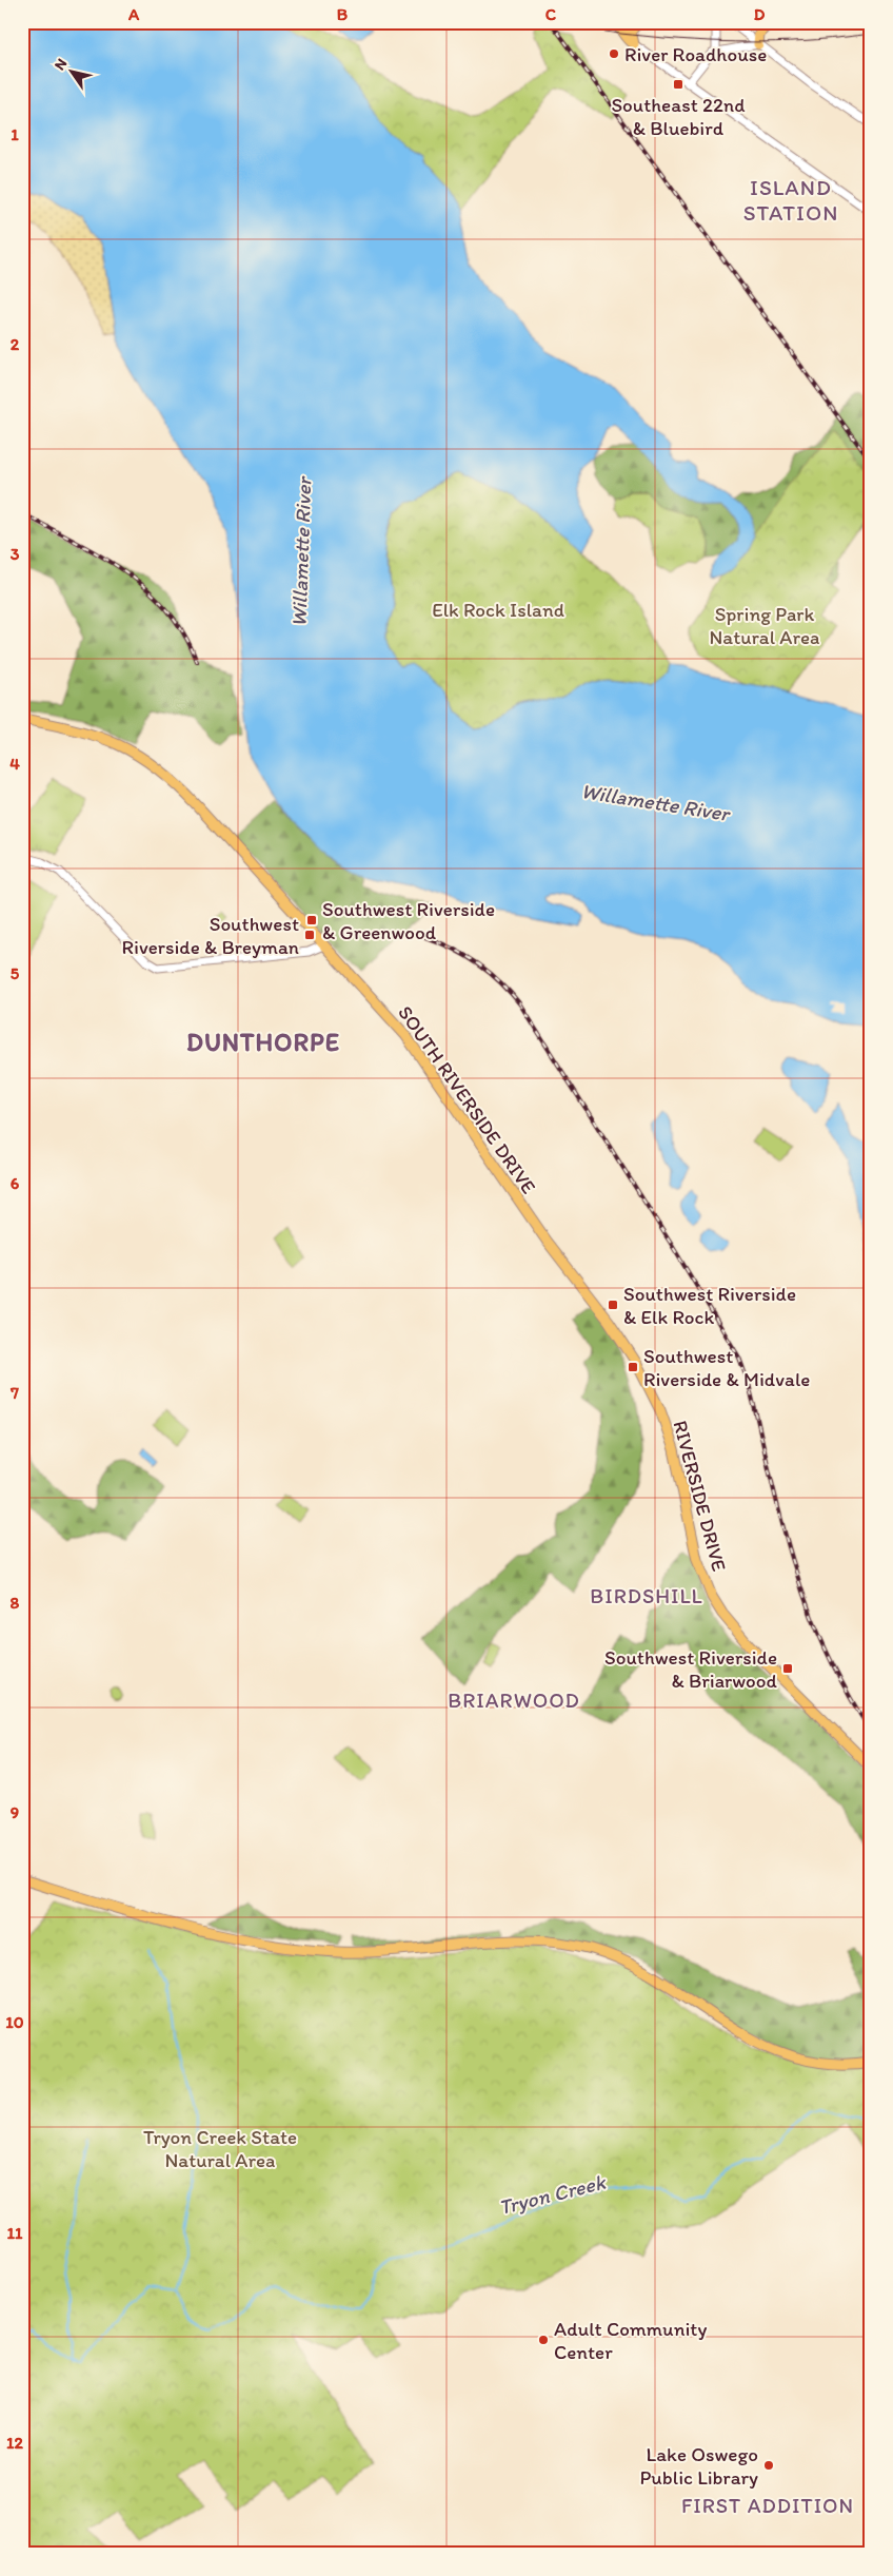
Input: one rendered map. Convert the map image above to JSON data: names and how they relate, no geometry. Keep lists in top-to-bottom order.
{
  "streets": {
    "main road": ["SOUTH RIVERSIDE DRIVE", "RIVERSIDE DRIVE"]
  },
  "crossings": [
    ["SOUTH RIVERSIDE DRIVE", "RIVERSIDE DRIVE"]
  ],
  "districts": [
    "ISLAND STATION",
    "DUNTHORPE",
    "BIRDSHILL",
    "BRIARWOOD",
    "FIRST ADDITION"
  ],
  "water": ["Willamette River", "Tryon Creek"],
  "parks": ["Elk Rock Island", "Spring Park Natural Area", "Tryon Creek State Natural Area"],
  "places": {
    "other": ["River Roadhouse", "Adult Community Center", "Lake Oswego Public Library"],
    "transit": [
      "Southeast 22nd & Bluebird",
      "Southwest Riverside & Greenwood",
      "Southwest Riverside & Breyman",
      "Southwest Riverside & Elk Rock",
      "Southwest Riverside & Midvale",
      "Southwest Riverside & Briarwood"
    ]
  },
  "north": "top left",
  "grid": {
    "columns": [
      "A",
      "B",
      "C",
      "D"
    ],
    "rows": [
      "1",
      "2",
      "3",
      "4",
      "5",
      "6",
      "7",
      "8",
      "9",
      "10",
      "11",
      "12"
    ]
  }
}
